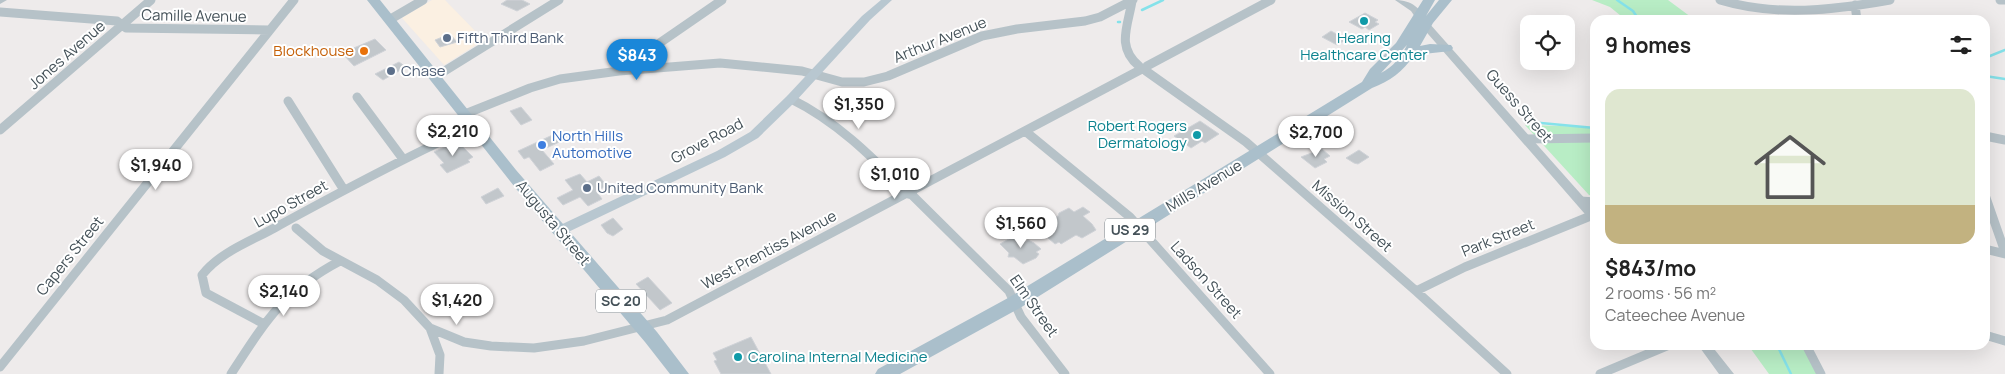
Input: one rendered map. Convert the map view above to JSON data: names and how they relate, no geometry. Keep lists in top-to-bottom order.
{
  "streets": {
    "main road": [
      "Grove Road",
      "Mills Avenue",
      "Augusta Street",
      "US 29",
      "SC 20"
    ],
    "street": [
      "Camille Avenue",
      "Arthur Avenue",
      "Jones Avenue",
      "Guess Street",
      "Lupo Street",
      "Mission Street",
      "Park Street",
      "West Prentiss Avenue",
      "Capers Street",
      "Ladson Street",
      "Elm Street"
    ]
  },
  "crossings": [
    ["Camille Avenue", "Jones Avenue"],
    ["Camille Avenue", "Capers Street"],
    ["Arthur Avenue", "Grove Road"],
    ["Arthur Avenue", "Mission Street"],
    ["Arthur Avenue", "Augusta Street"],
    ["Guess Street", "Mills Avenue"],
    ["Grove Road", "Augusta Street"],
    ["Grove Road", "Elm Street"],
    ["Mills Avenue", "Mission Street"],
    ["Mills Avenue", "Ladson Street"],
    ["Mills Avenue", "Elm Street"],
    ["Lupo Street", "Augusta Street"],
    ["Mission Street", "Park Street"],
    ["Mission Street", "West Prentiss Avenue"],
    ["Augusta Street", "West Prentiss Avenue"],
    ["West Prentiss Avenue", "Ladson Street"],
    ["West Prentiss Avenue", "Elm Street"]
  ],
  "places": [
    "Hearing Healthcare Center",
    "Fifth Third Bank",
    "Blockhouse",
    "Chase",
    "Robert Rogers Dermatology",
    "North Hills Automotive",
    "United Community Bank",
    "Carolina Internal Medicine"
  ],
  "page": {
    "heading": "9 homes",
    "price": [
      "$843",
      "$1,350",
      "$2,210",
      "$2,700",
      "$1,940",
      "$1,010",
      "$1,560",
      "$2,140",
      "$1,420"
    ],
    "list": [
      {
        "name": "$843/mo",
        "note": "2 rooms · 56 m² · Cateechee Avenue"
      }
    ]
  }
}
